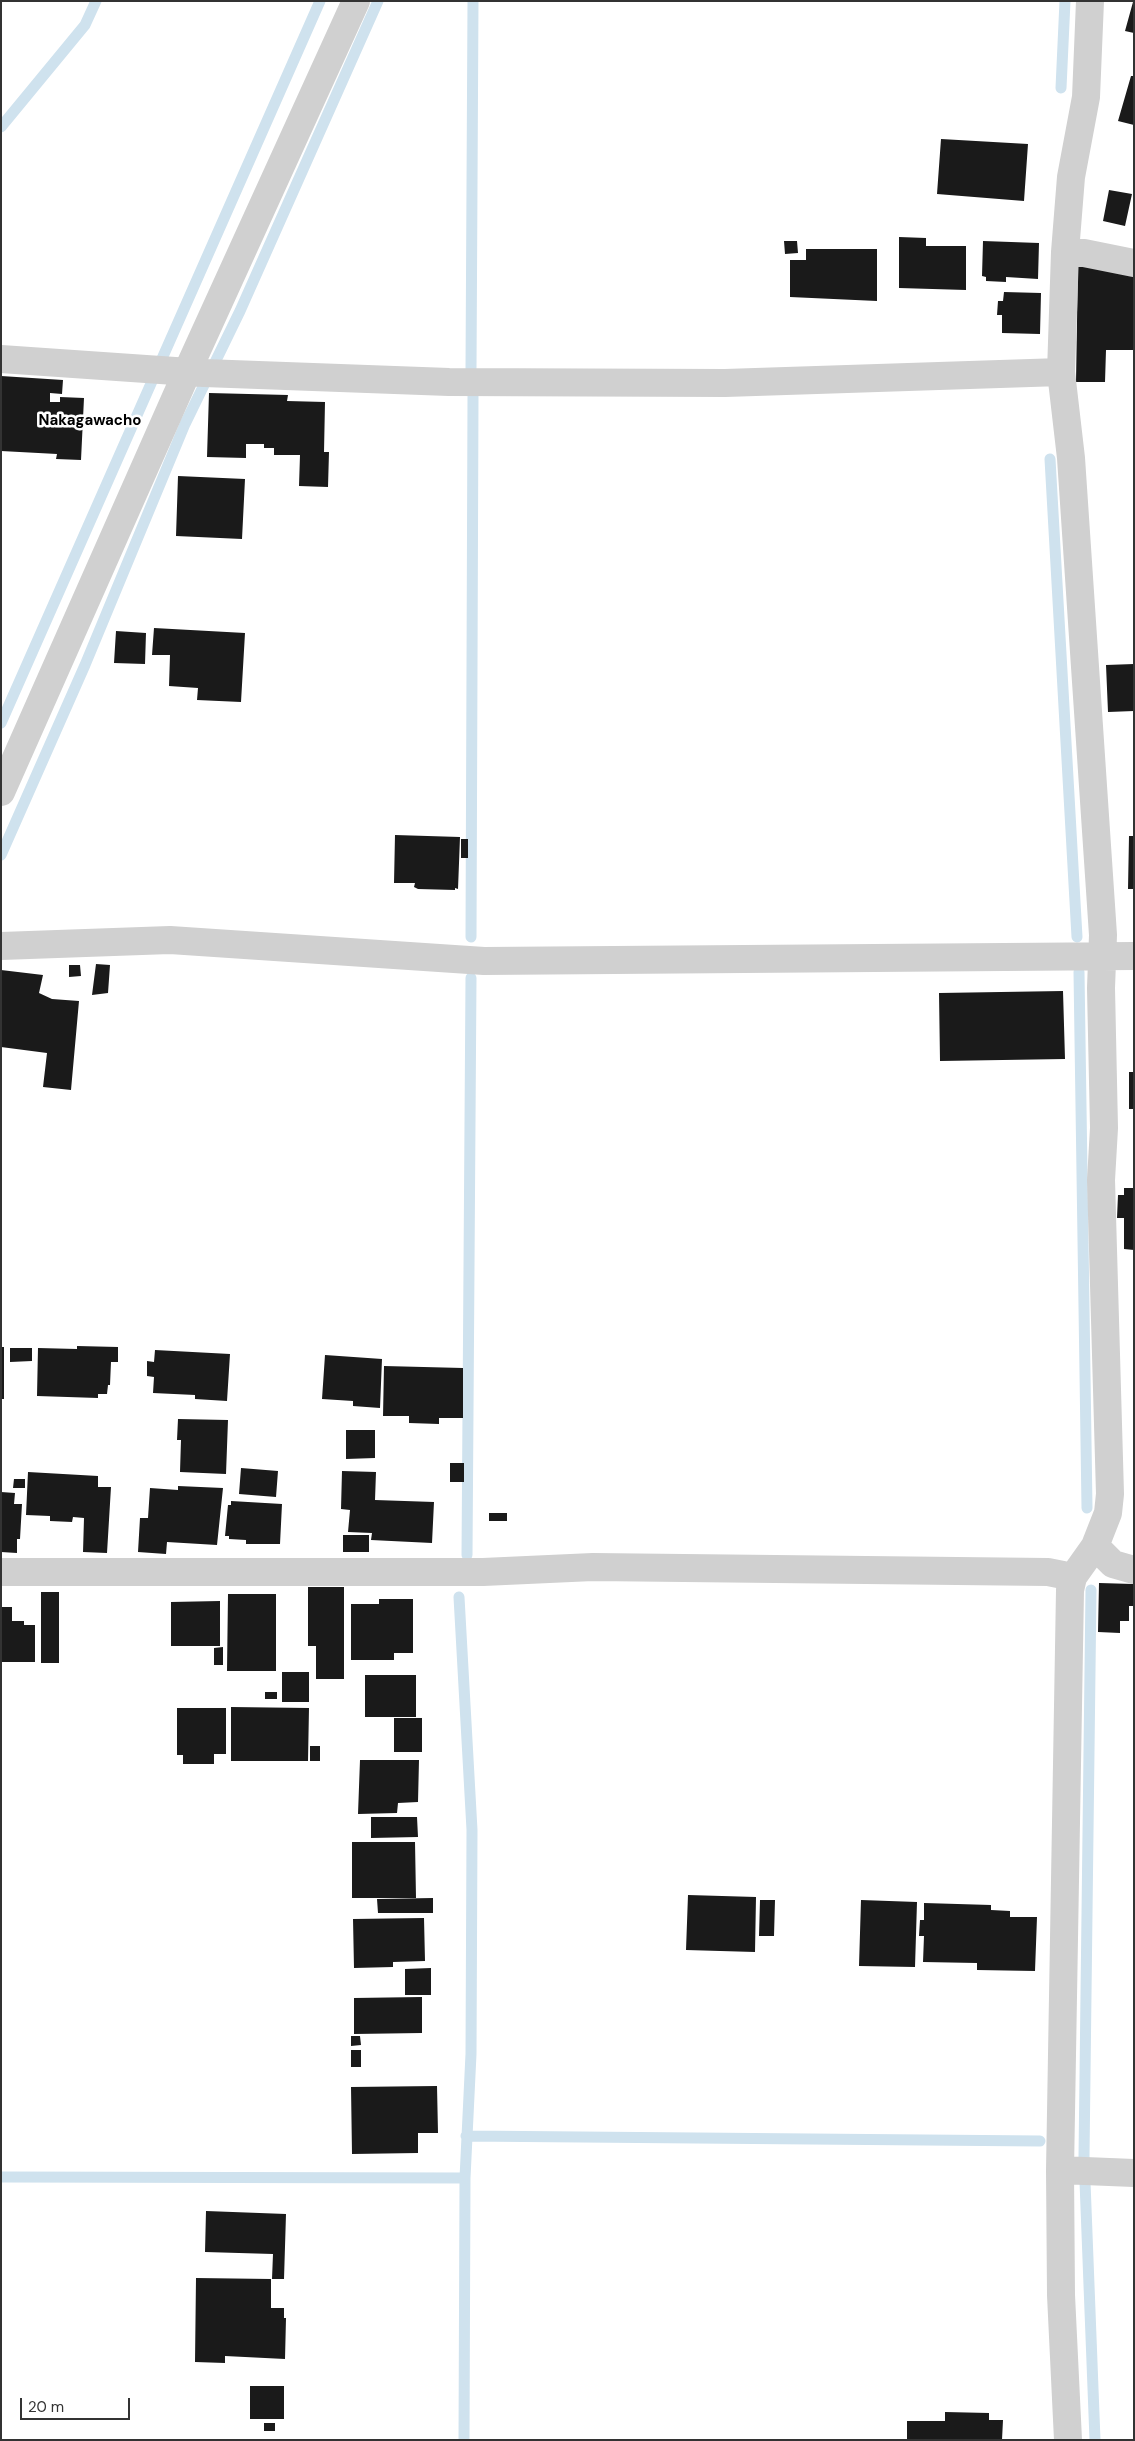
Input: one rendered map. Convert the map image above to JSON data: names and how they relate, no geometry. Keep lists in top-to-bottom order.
{
  "districts": ["Nakagawacho"],
  "scale_bar": "20 m"
}
